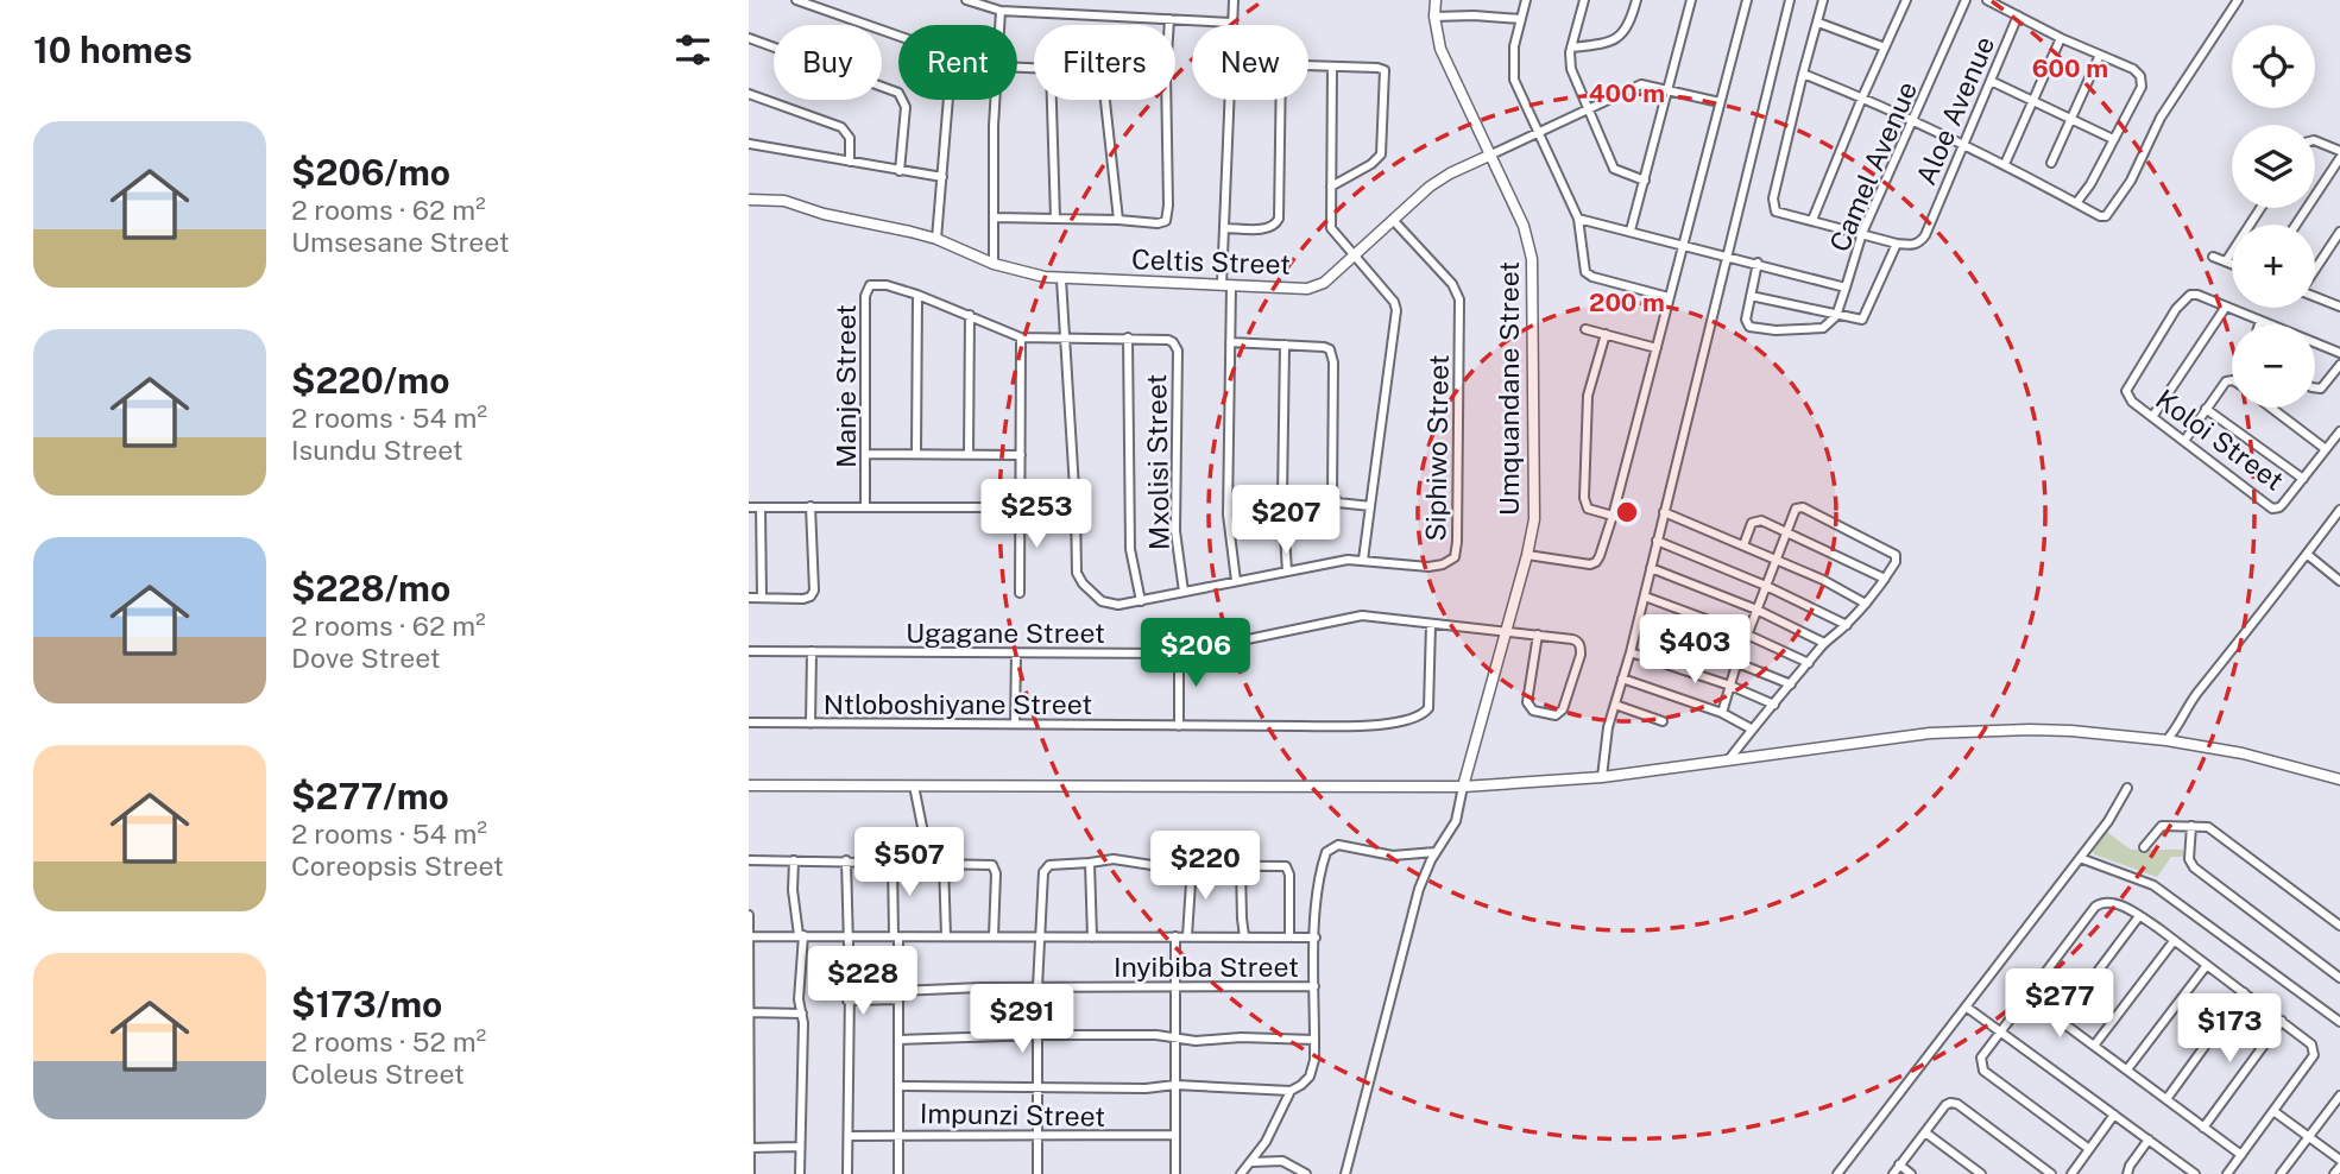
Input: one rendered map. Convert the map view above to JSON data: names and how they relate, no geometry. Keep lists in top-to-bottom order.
{
  "streets": {
    "street": [
      "Aloe Avenue",
      "Camel Avenue",
      "Celtis Street",
      "Manje Street",
      "Umquandane Street",
      "Koloi Street",
      "Siphiwo Street",
      "Mxolisi Street",
      "Ugagane Street",
      "Ntloboshiyane Street",
      "Inyibiba Street",
      "Impunzi Street"
    ]
  },
  "crossings": [
    ["Celtis Street", "Umquandane Street"],
    ["Celtis Street", "Siphiwo Street"],
    ["Manje Street", "Mxolisi Street"],
    ["Umquandane Street", "Ugagane Street"],
    ["Siphiwo Street", "Mxolisi Street"],
    ["Ugagane Street", "Ntloboshiyane Street"]
  ],
  "page": {
    "heading": "10 homes",
    "map_buttons": ["+", "−"],
    "chip": [
      "Buy",
      "Rent",
      "Filters",
      "New"
    ],
    "list": [
      {
        "name": "$206/mo",
        "note": "2 rooms · 62 m² · Umsesane Street"
      },
      {
        "name": "$220/mo",
        "note": "2 rooms · 54 m² · Isundu Street"
      },
      {
        "name": "$228/mo",
        "note": "2 rooms · 62 m² · Dove Street"
      },
      {
        "name": "$277/mo",
        "note": "2 rooms · 54 m² · Coreopsis Street"
      },
      {
        "name": "$173/mo",
        "note": "2 rooms · 52 m² · Coleus Street"
      }
    ],
    "price": [
      "$253",
      "$207",
      "$403",
      "$206",
      "$507",
      "$220",
      "$228",
      "$277",
      "$291",
      "$173"
    ]
  },
  "rings": ["600 m", "400 m", "200 m"]
}
